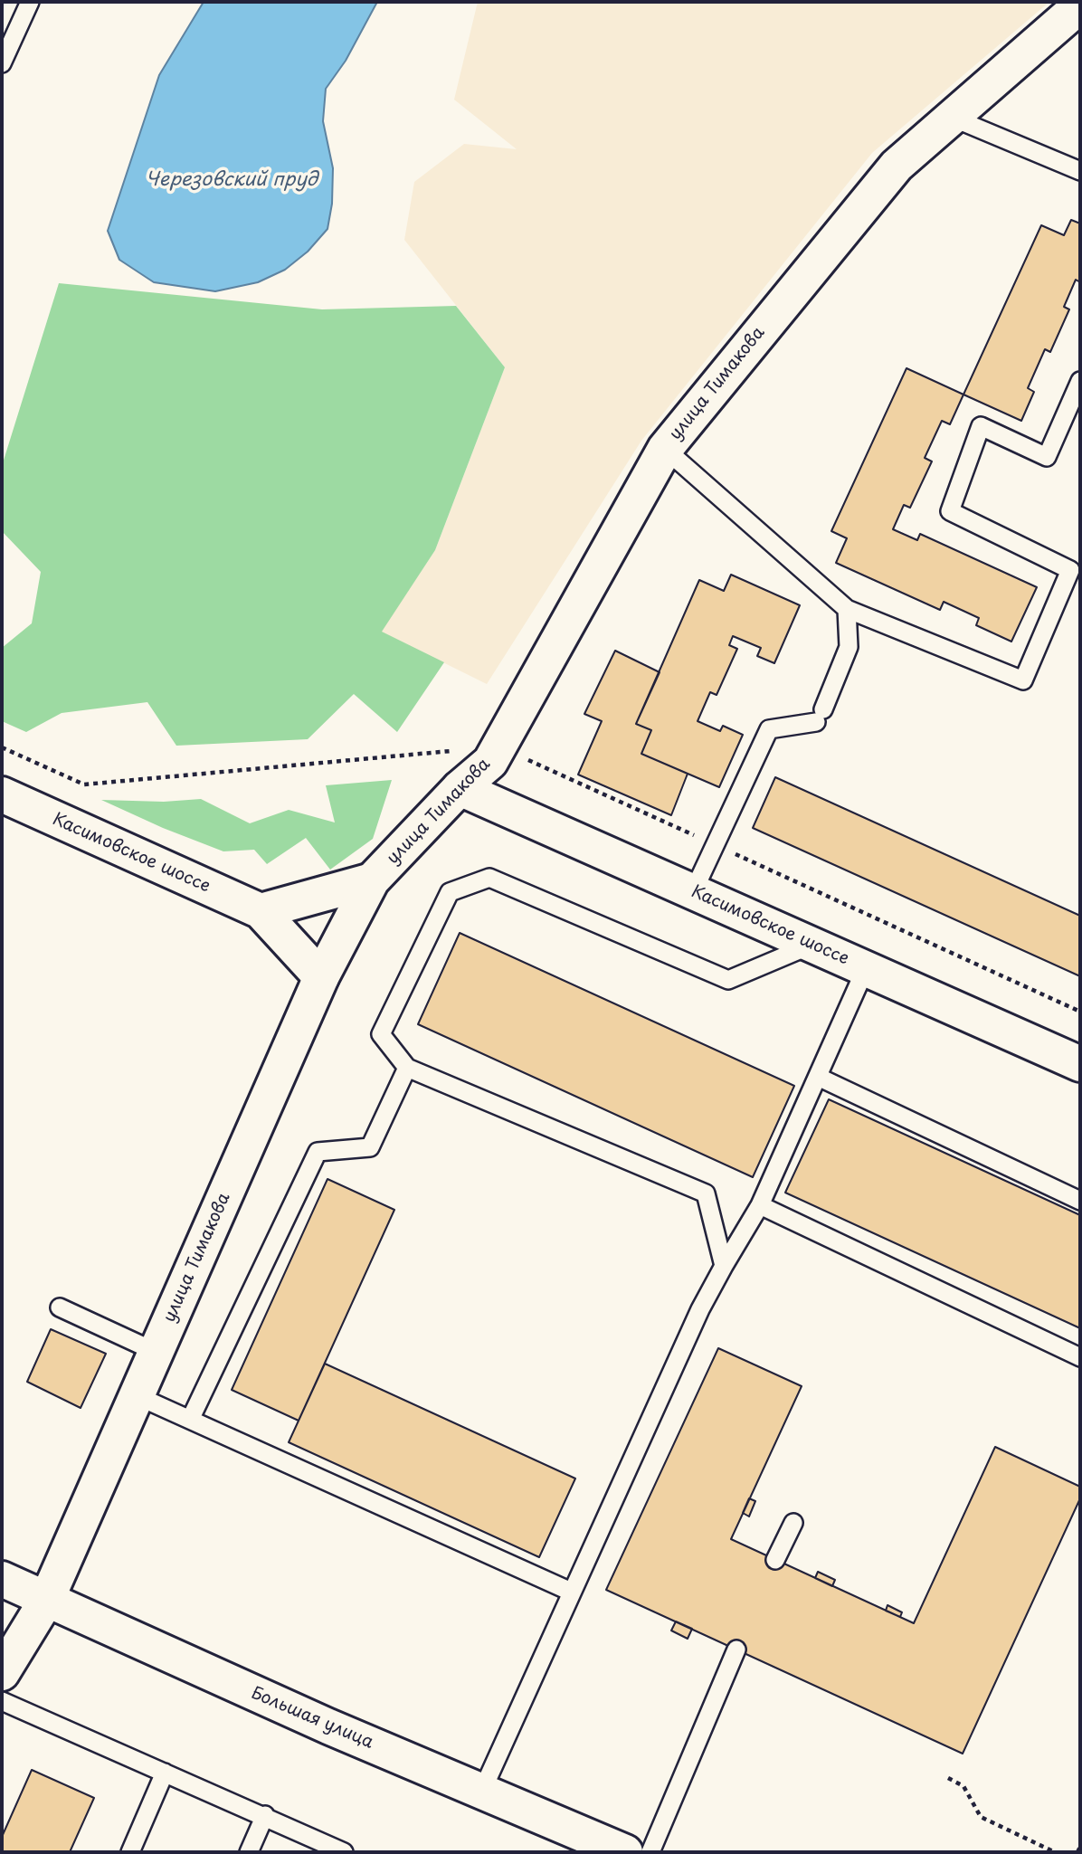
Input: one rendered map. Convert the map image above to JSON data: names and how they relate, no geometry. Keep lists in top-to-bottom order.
{
  "streets": {
    "street": ["улица Тимакова", "Касимовское шоссе", "Большая улица"]
  },
  "crossings": [
    ["улица Тимакова", "Касимовское шоссе"],
    ["улица Тимакова", "Большая улица"]
  ],
  "water": ["Черезовский пруд"]
}
